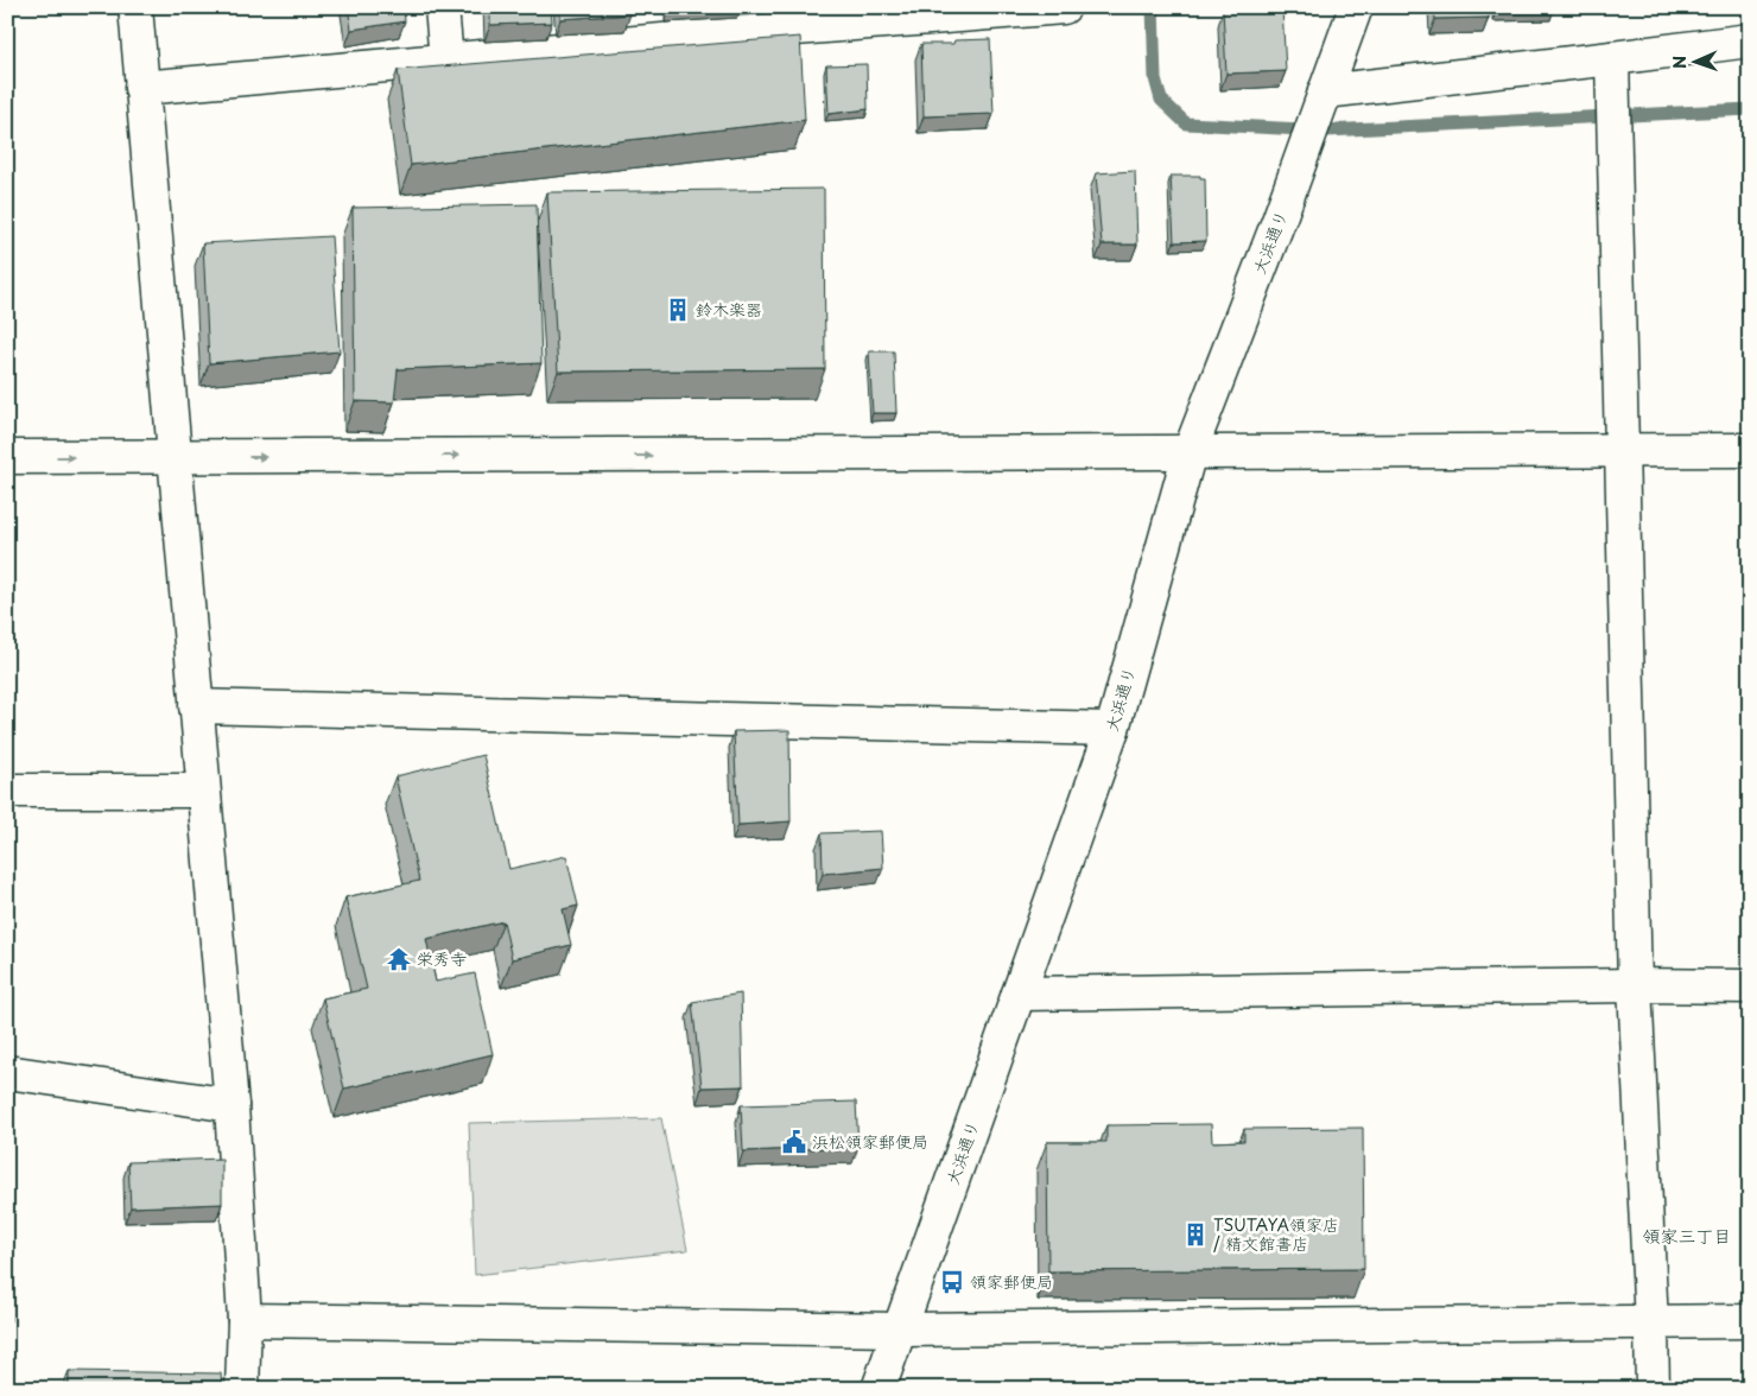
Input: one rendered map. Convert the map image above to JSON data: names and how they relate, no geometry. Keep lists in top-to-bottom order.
{
  "streets": {
    "street": ["大浜通り"]
  },
  "districts": ["領家三丁目"],
  "places": {
    "building": ["鈴木楽器", "TSUTAYA領家店 / 精文館書店"],
    "temple": ["栄秀寺"],
    "public building": ["浜松領家郵便局"],
    "bus stop": ["領家郵便局"]
  },
  "north": "left"
}
